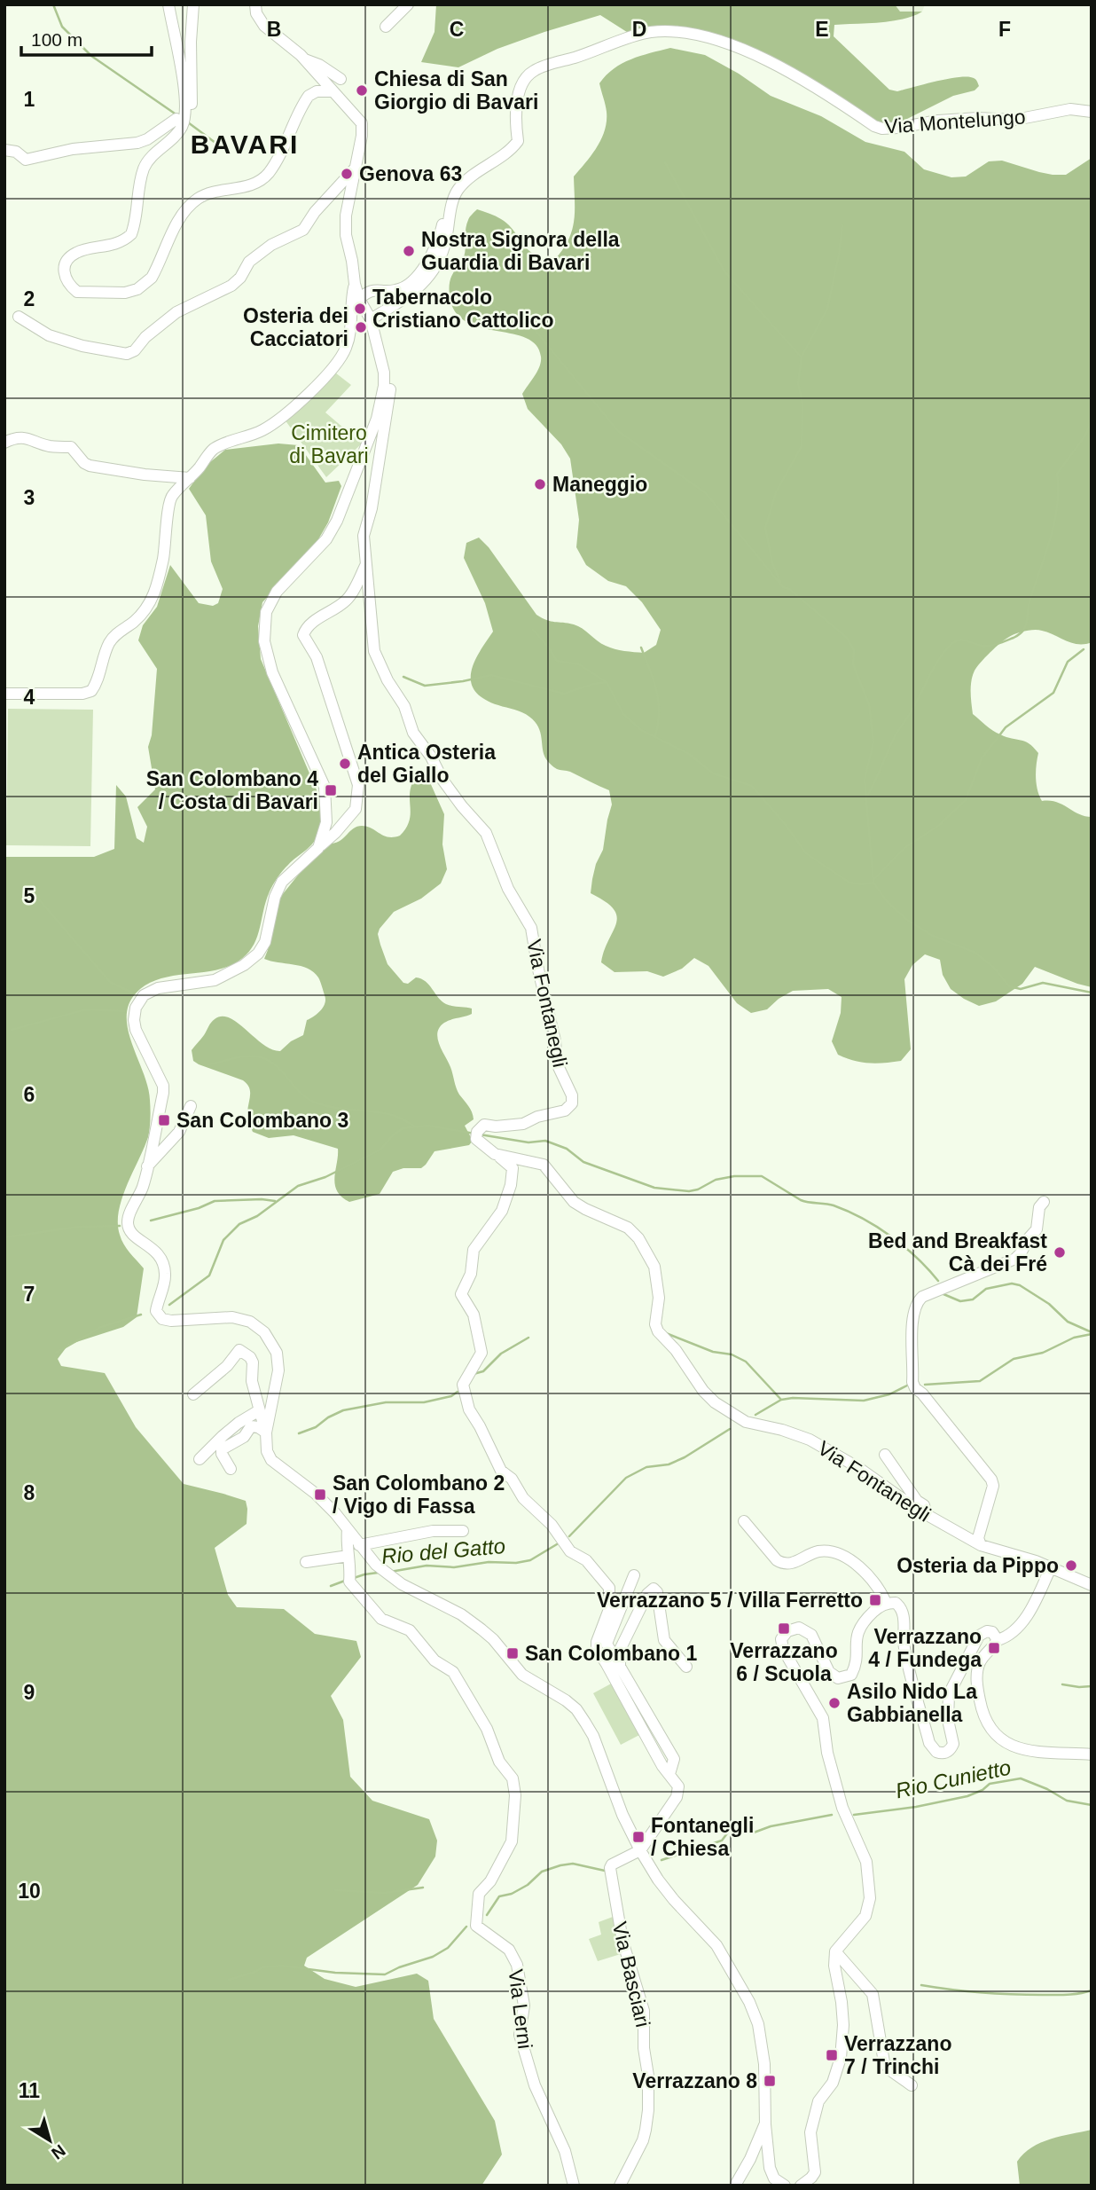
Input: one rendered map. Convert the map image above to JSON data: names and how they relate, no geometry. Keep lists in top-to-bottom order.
{
  "streets": {
    "street": [
      "Via Montelungo",
      "Via Fontanegli",
      "Via Basciari",
      "Via Lerni"
    ]
  },
  "districts": ["BAVARI"],
  "water": ["Rio del Gatto", "Rio Cunietto"],
  "parks": ["Cimitero di Bavari"],
  "places": {
    "other": [
      "Chiesa di San Giorgio di Bavari",
      "Genova 63",
      "Nostra Signora della Guardia di Bavari",
      "Tabernacolo Cristiano Cattolico",
      "Osteria dei Cacciatori",
      "Maneggio",
      "Antica Osteria del Giallo",
      "Bed and Breakfast Cà dei Fré",
      "Osteria da Pippo",
      "Asilo Nido La Gabbianella"
    ],
    "transit": [
      "San Colombano 4 / Costa di Bavari",
      "San Colombano 3",
      "San Colombano 2 / Vigo di Fassa",
      "Verrazzano 5 / Villa Ferretto",
      "Verrazzano 6 / Scuola",
      "Verrazzano 4 / Fundega",
      "San Colombano 1",
      "Fontanegli / Chiesa",
      "Verrazzano 7 / Trinchi",
      "Verrazzano 8"
    ]
  },
  "scale_bar": "100 m",
  "north": "bottom right",
  "grid": {
    "columns": [
      "B",
      "C",
      "D",
      "E",
      "F"
    ],
    "rows": [
      "1",
      "2",
      "3",
      "4",
      "5",
      "6",
      "7",
      "8",
      "9",
      "10",
      "11"
    ]
  }
}
